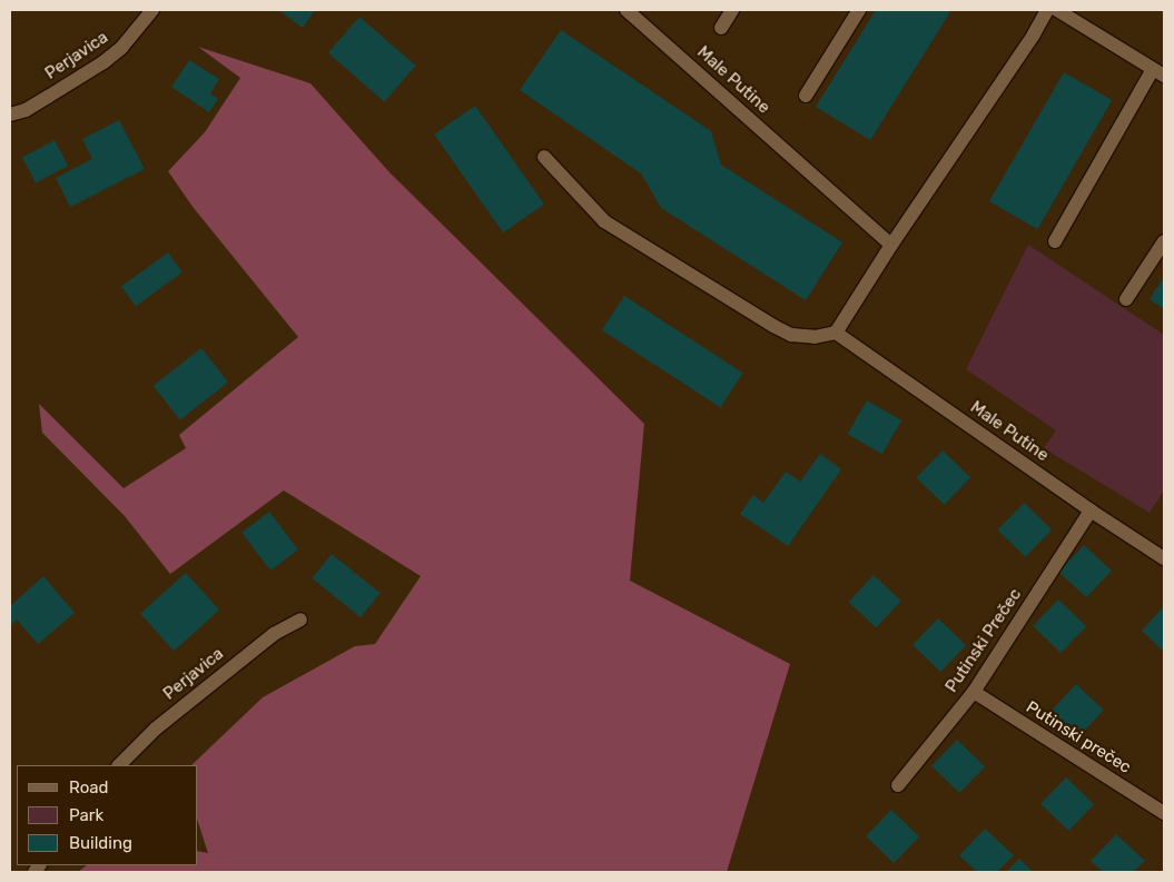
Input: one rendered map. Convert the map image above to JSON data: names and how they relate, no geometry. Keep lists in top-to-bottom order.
{
  "streets": {
    "street": [
      "Perjavica",
      "Male Putine",
      "Putinski Prečec",
      "Putinski prečec"
    ]
  },
  "crossings": [
    ["Male Putine", "Putinski Prečec"],
    ["Putinski Prečec", "Putinski prečec"]
  ],
  "legend": ["Road", "Park", "Building"]
}
